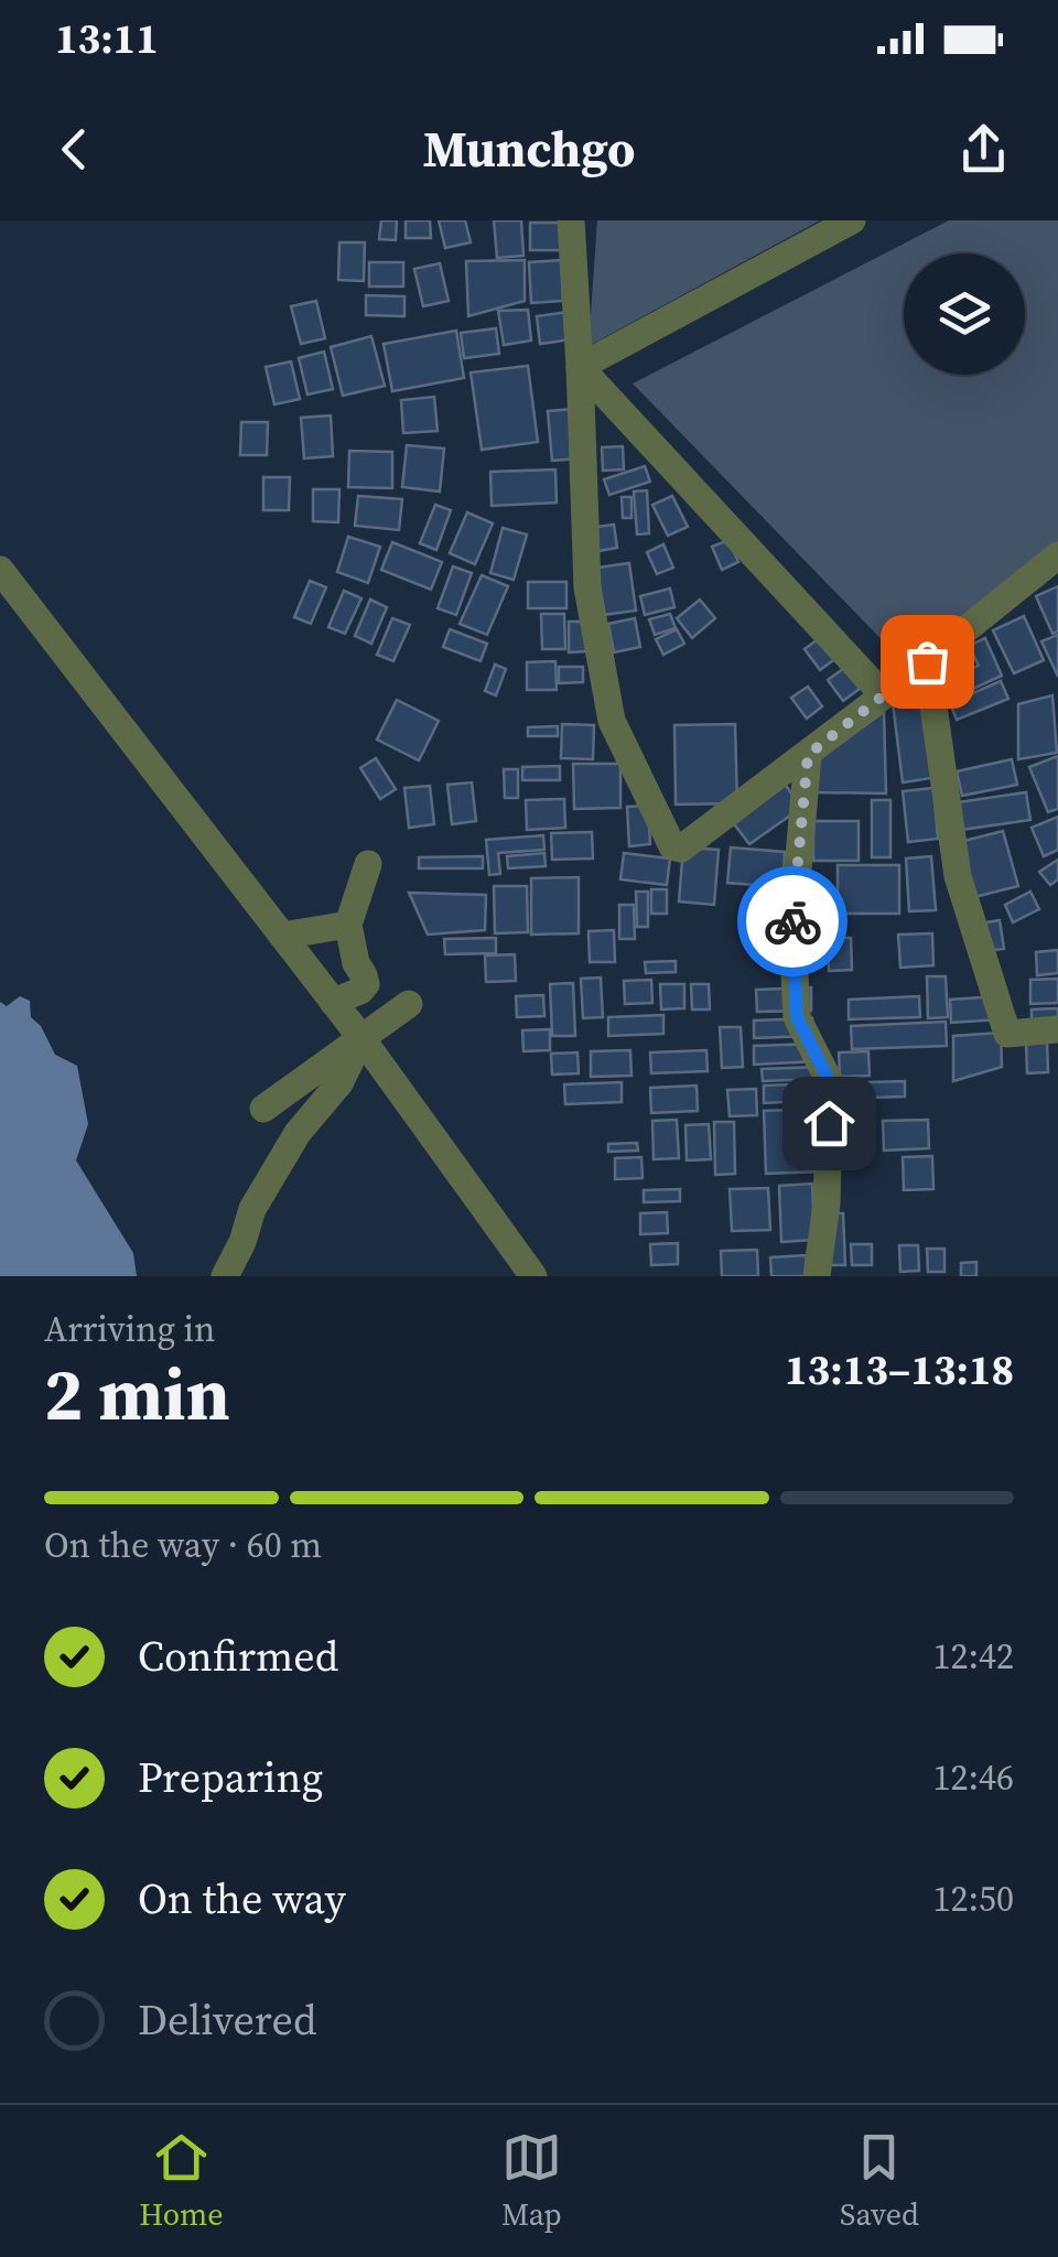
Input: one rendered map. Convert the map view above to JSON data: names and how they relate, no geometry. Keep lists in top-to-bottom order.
{
  "page": {
    "status": "13:11",
    "header": "Munchgo",
    "heading": ["2 min", "Arriving in", "13:13–13:18"],
    "bar": "On the way · 60 m",
    "list": [
      ["Confirmed", "12:42"],
      ["Preparing", "12:46"],
      ["On the way", "12:50"],
      "Delivered"
    ],
    "tabs": ["Home", "Map", "Saved"]
  }
}
